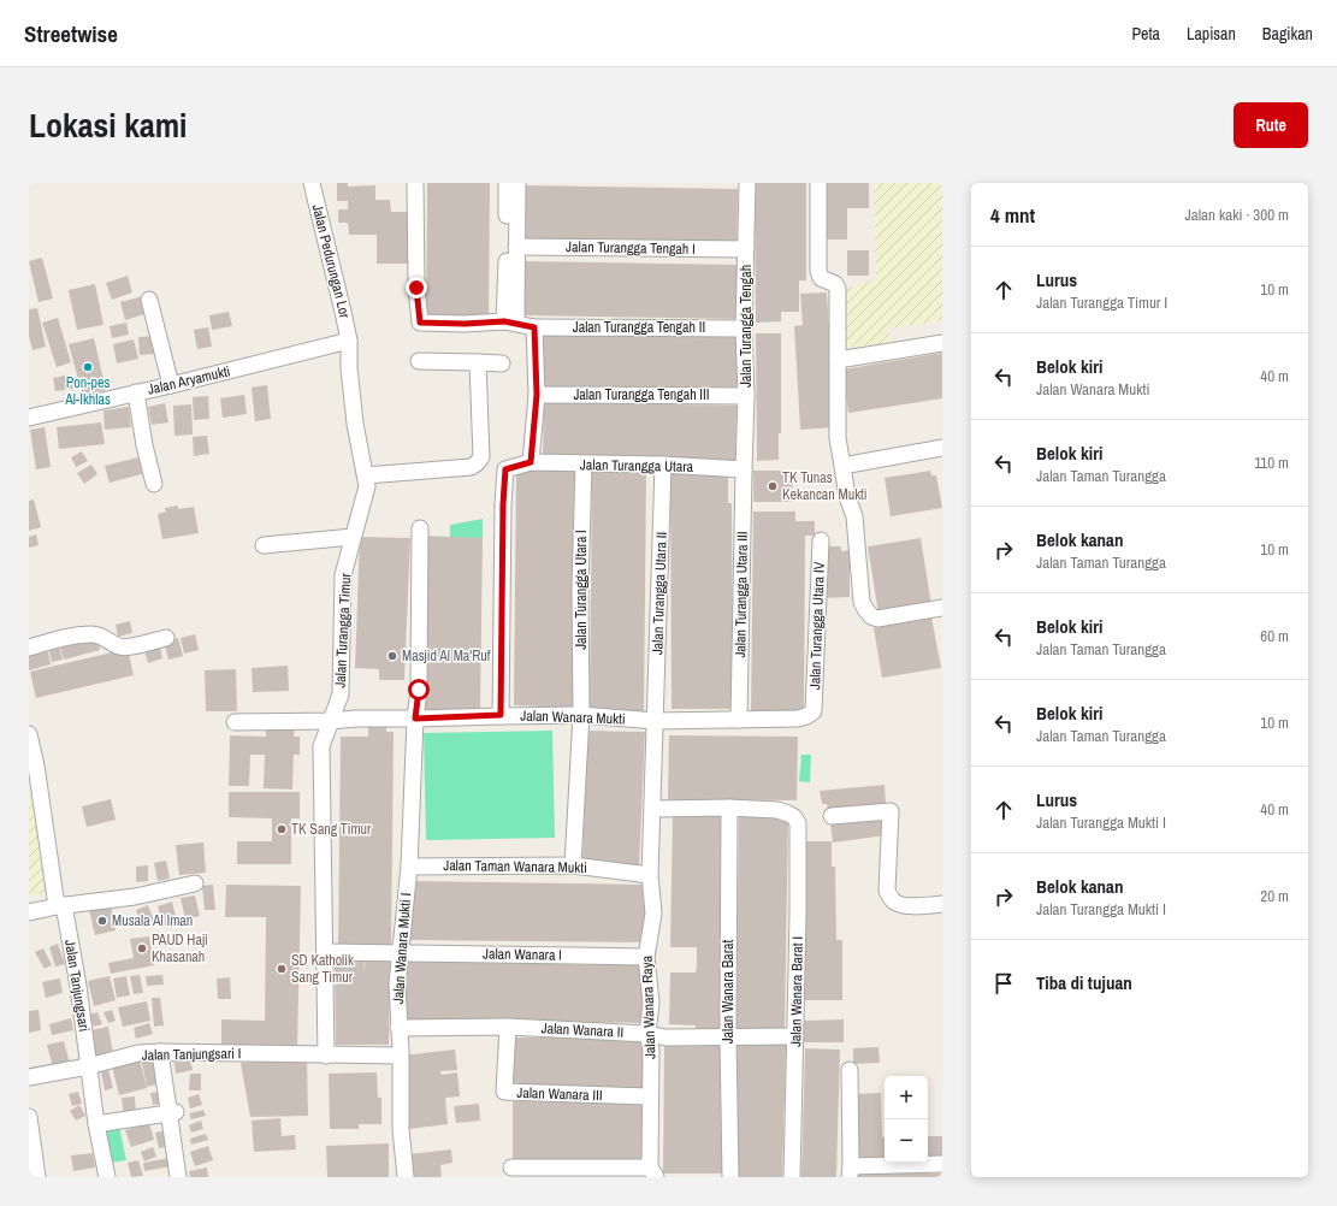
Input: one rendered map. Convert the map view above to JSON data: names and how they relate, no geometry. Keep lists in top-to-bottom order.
{
  "streets": {
    "street": [
      "Jalan Turangga Tengah I",
      "Jalan Pedurungan Lor",
      "Jalan Turangga Tengah",
      "Jalan Turangga Tengah II",
      "Jalan Aryamukti",
      "Jalan Turangga Tengah III",
      "Jalan Turangga Utara",
      "Jalan Turangga Utara I",
      "Jalan Turangga Utara II",
      "Jalan Turangga Utara III",
      "Jalan Turangga Utara IV",
      "Jalan Turangga Timur",
      "Jalan Wanara Mukti",
      "Jalan Taman Wanara Mukti",
      "Jalan Wanara Mukti I",
      "Jalan Wanara I",
      "Jalan Tanjungsari",
      "Jalan Wanara Barat",
      "Jalan Wanara Barat I",
      "Jalan Wanara Raya",
      "Jalan Wanara II",
      "Jalan Tanjungsari I",
      "Jalan Wanara III"
    ]
  },
  "crossings": [
    ["Jalan Turangga Tengah I", "Jalan Turangga Tengah"],
    ["Jalan Pedurungan Lor", "Jalan Aryamukti"],
    ["Jalan Pedurungan Lor", "Jalan Turangga Timur"],
    ["Jalan Turangga Tengah", "Jalan Turangga Tengah II"],
    ["Jalan Turangga Tengah", "Jalan Turangga Tengah III"],
    ["Jalan Turangga Tengah", "Jalan Turangga Utara"],
    ["Jalan Turangga Tengah", "Jalan Turangga Utara III"],
    ["Jalan Aryamukti", "Jalan Turangga Timur"],
    ["Jalan Turangga Utara", "Jalan Turangga Utara I"],
    ["Jalan Turangga Utara", "Jalan Turangga Utara II"],
    ["Jalan Turangga Utara", "Jalan Turangga Utara III"],
    ["Jalan Turangga Utara", "Jalan Wanara Mukti"],
    ["Jalan Turangga Utara I", "Jalan Wanara Mukti"],
    ["Jalan Turangga Utara I", "Jalan Taman Wanara Mukti"],
    ["Jalan Turangga Utara II", "Jalan Wanara Mukti"],
    ["Jalan Turangga Utara II", "Jalan Wanara Raya"],
    ["Jalan Turangga Utara III", "Jalan Wanara Mukti"],
    ["Jalan Turangga Utara IV", "Jalan Wanara Mukti"],
    ["Jalan Turangga Timur", "Jalan Wanara Mukti"],
    ["Jalan Turangga Timur", "Jalan Wanara I"],
    ["Jalan Turangga Timur", "Jalan Tanjungsari I"],
    ["Jalan Wanara Mukti", "Jalan Wanara Mukti I"],
    ["Jalan Wanara Mukti", "Jalan Wanara Raya"],
    ["Jalan Taman Wanara Mukti", "Jalan Wanara Mukti I"],
    ["Jalan Taman Wanara Mukti", "Jalan Wanara Raya"],
    ["Jalan Wanara Mukti I", "Jalan Wanara I"],
    ["Jalan Wanara Mukti I", "Jalan Wanara II"],
    ["Jalan Wanara Mukti I", "Jalan Tanjungsari I"],
    ["Jalan Wanara I", "Jalan Wanara Raya"],
    ["Jalan Tanjungsari", "Jalan Tanjungsari I"],
    ["Jalan Wanara Barat", "Jalan Wanara Barat I"],
    ["Jalan Wanara Barat", "Jalan Wanara II"],
    ["Jalan Wanara Barat I", "Jalan Wanara II"],
    ["Jalan Wanara Raya", "Jalan Wanara II"],
    ["Jalan Wanara Raya", "Jalan Wanara III"],
    ["Jalan Wanara II", "Jalan Wanara III"]
  ],
  "places": [
    "Pon-pes Al-Ikhlas",
    "TK Tunas Kekancan Mukti",
    "Masjid Al Ma'Ruf",
    "TK Sang Timur",
    "Musala Al Iman",
    "PAUD Haji Khasanah",
    "SD Katholik Sang Timur"
  ],
  "page": {
    "header": "Streetwise",
    "nav": ["Peta", "Lapisan", "Bagikan"],
    "title": "Lokasi kami",
    "buttons": "Rute",
    "heading": ["4 mnt", "Jalan kaki · 300 m"],
    "list": [
      ["Lurus", "Jalan Turangga Timur I", "10 m"],
      ["Belok kiri", "Jalan Wanara Mukti", "40 m"],
      ["Belok kiri", "Jalan Taman Turangga", "110 m"],
      ["Belok kanan", "Jalan Taman Turangga", "10 m"],
      ["Belok kiri", "Jalan Taman Turangga", "60 m"],
      ["Belok kiri", "Jalan Taman Turangga", "10 m"],
      ["Lurus", "Jalan Turangga Mukti I", "40 m"],
      ["Belok kanan", "Jalan Turangga Mukti I", "20 m"],
      "Tiba di tujuan"
    ],
    "map_buttons": ["+", "−"]
  }
}
